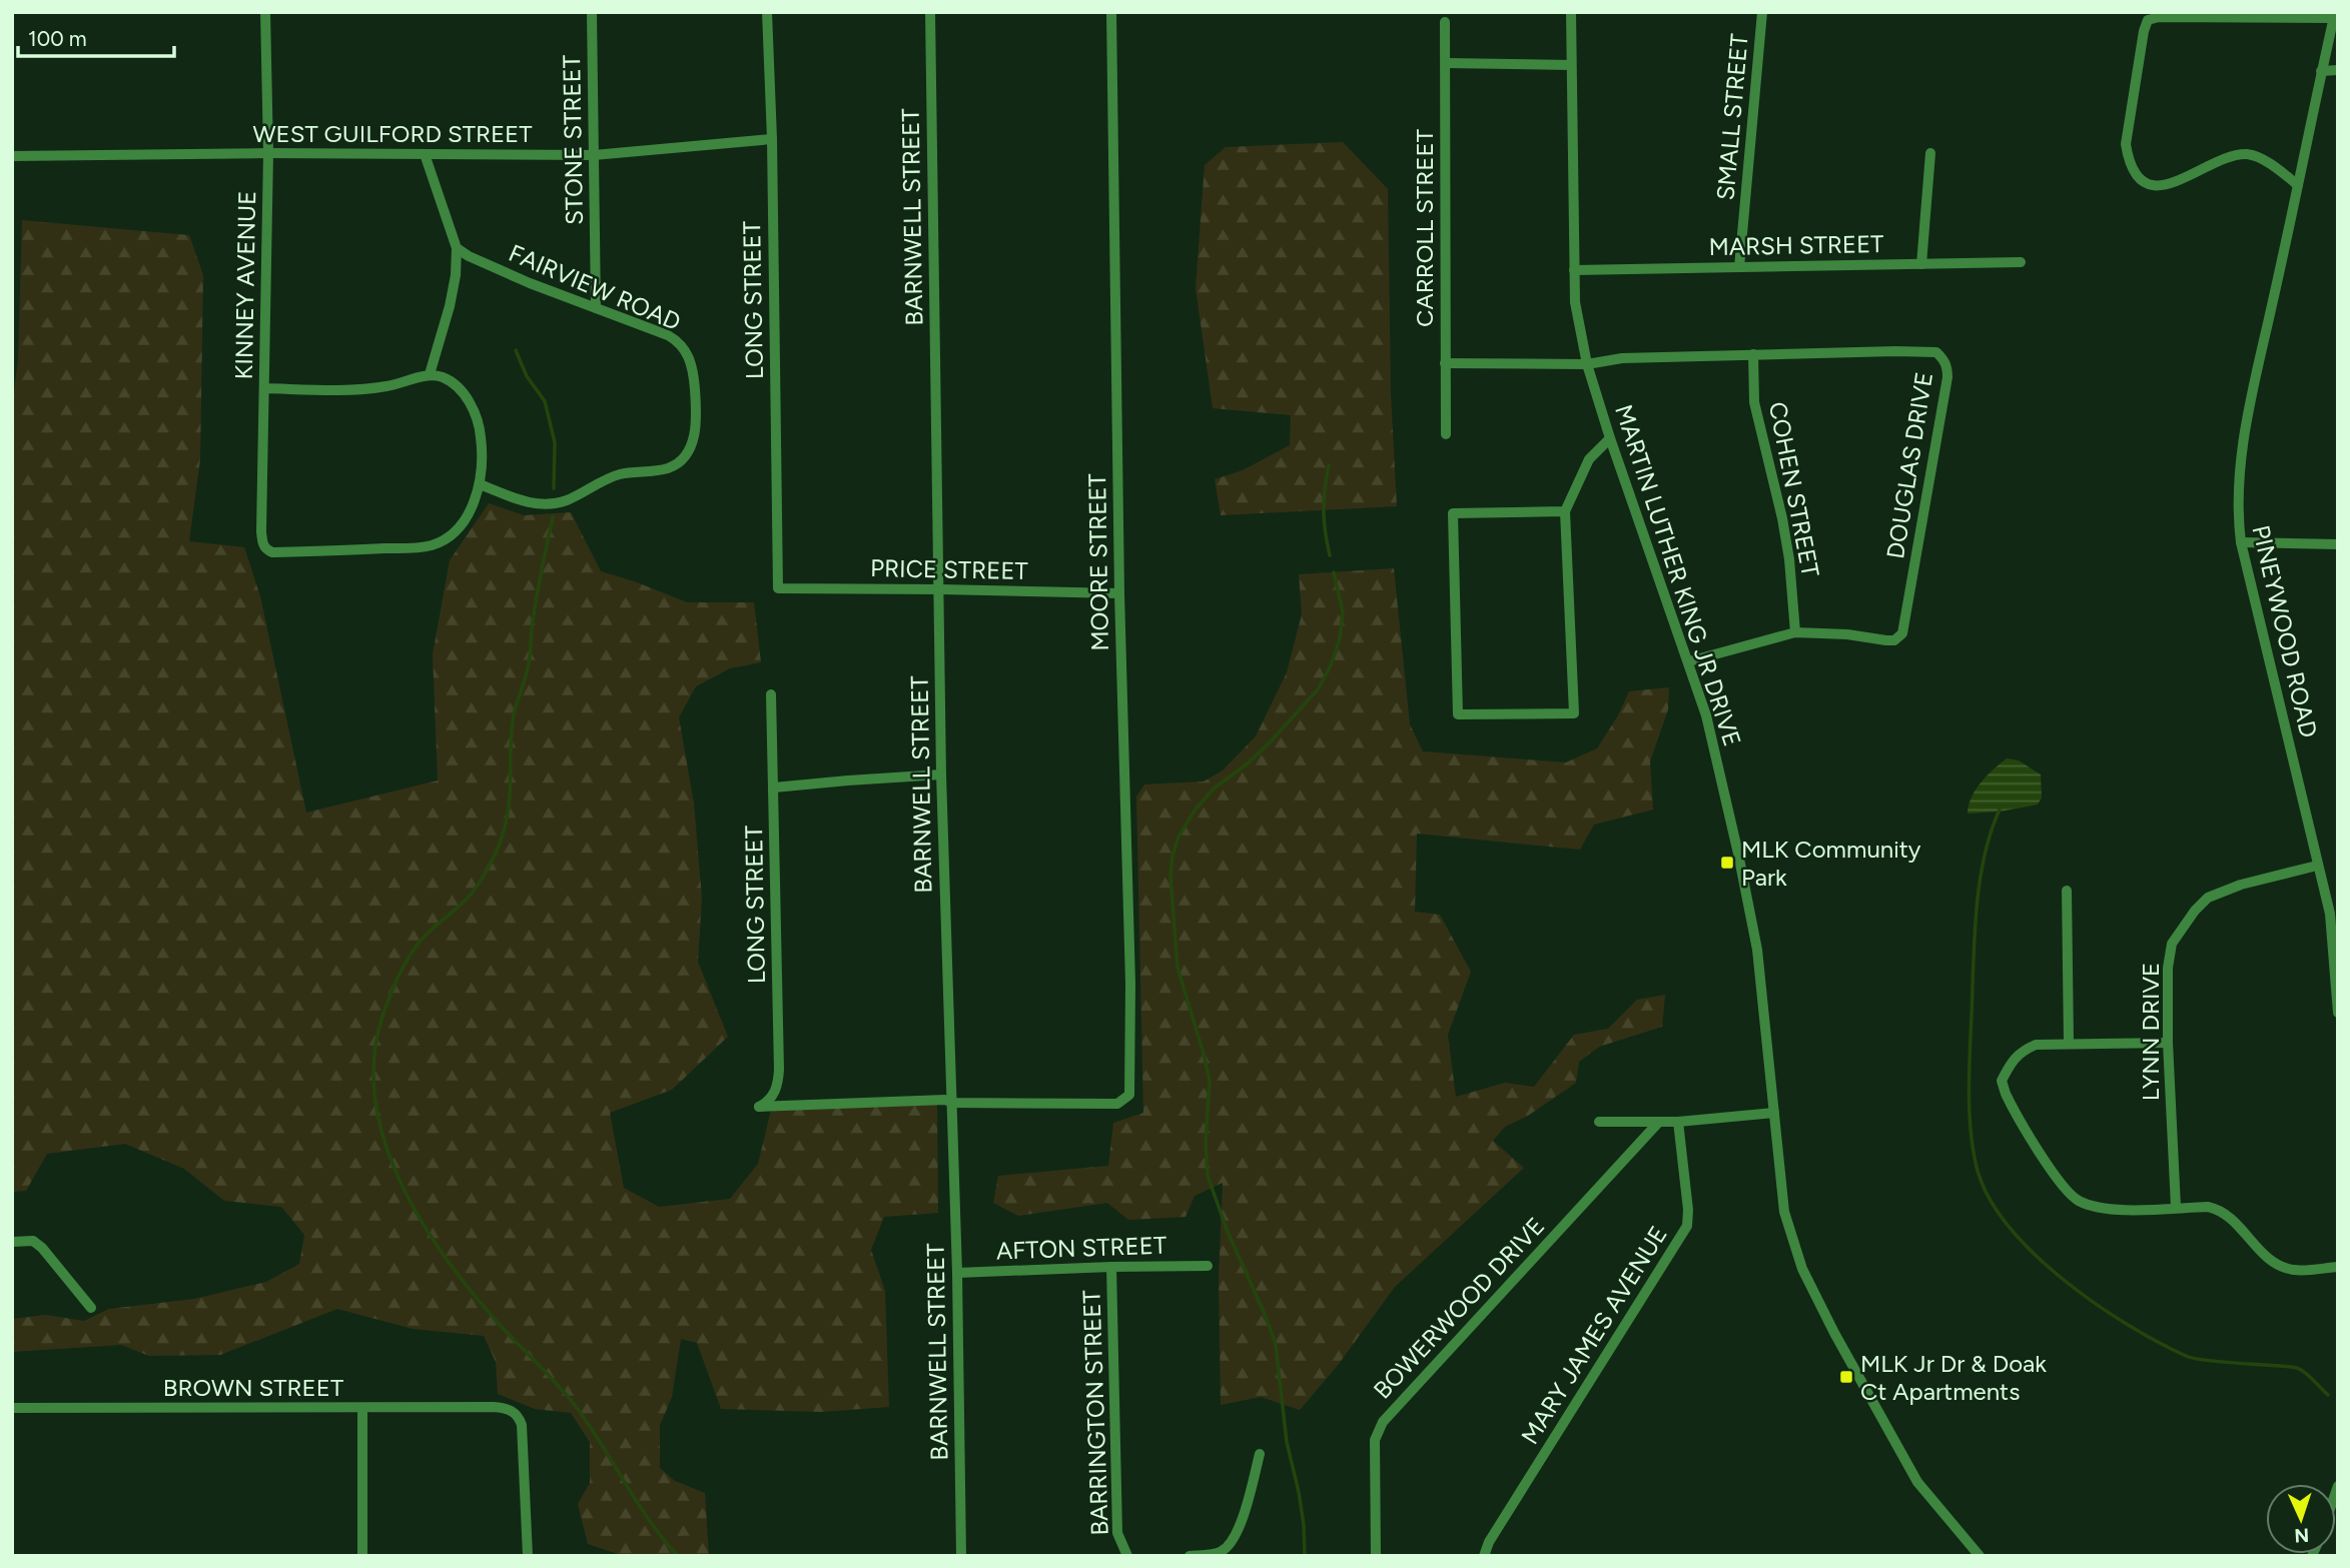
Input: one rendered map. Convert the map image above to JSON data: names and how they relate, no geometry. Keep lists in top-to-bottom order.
{
  "streets": {
    "street": [
      "SMALL STREET",
      "WEST GUILFORD STREET",
      "STONE STREET",
      "BARNWELL STREET",
      "CARROLL STREET",
      "MARSH STREET",
      "KINNEY AVENUE",
      "FAIRVIEW ROAD",
      "LONG STREET",
      "DOUGLAS DRIVE",
      "COHEN STREET",
      "MOORE STREET",
      "PRICE STREET",
      "MARTIN LUTHER KING JR DRIVE",
      "PINEYWOOD ROAD",
      "LYNN DRIVE",
      "AFTON STREET",
      "BOWERWOOD DRIVE",
      "MARY JAMES AVENUE",
      "BROWN STREET",
      "BARRINGTON STREET"
    ]
  },
  "crossings": [
    ["SMALL STREET", "MARSH STREET"],
    ["WEST GUILFORD STREET", "STONE STREET"],
    ["WEST GUILFORD STREET", "KINNEY AVENUE"],
    ["WEST GUILFORD STREET", "LONG STREET"],
    ["STONE STREET", "FAIRVIEW ROAD"],
    ["BARNWELL STREET", "LONG STREET"],
    ["BARNWELL STREET", "MOORE STREET"],
    ["BARNWELL STREET", "PRICE STREET"],
    ["BARNWELL STREET", "AFTON STREET"],
    ["CARROLL STREET", "DOUGLAS DRIVE"],
    ["MARSH STREET", "MARTIN LUTHER KING JR DRIVE"],
    ["KINNEY AVENUE", "FAIRVIEW ROAD"],
    ["LONG STREET", "MOORE STREET"],
    ["LONG STREET", "PRICE STREET"],
    ["DOUGLAS DRIVE", "COHEN STREET"],
    ["DOUGLAS DRIVE", "MARTIN LUTHER KING JR DRIVE"],
    ["MOORE STREET", "PRICE STREET"],
    ["PINEYWOOD ROAD", "LYNN DRIVE"],
    ["AFTON STREET", "BARRINGTON STREET"]
  ],
  "places": {
    "transit": ["MLK Community Park", "MLK Jr Dr & Doak Ct Apartments"]
  },
  "scale_bar": "100 m",
  "north": "bottom"
}
